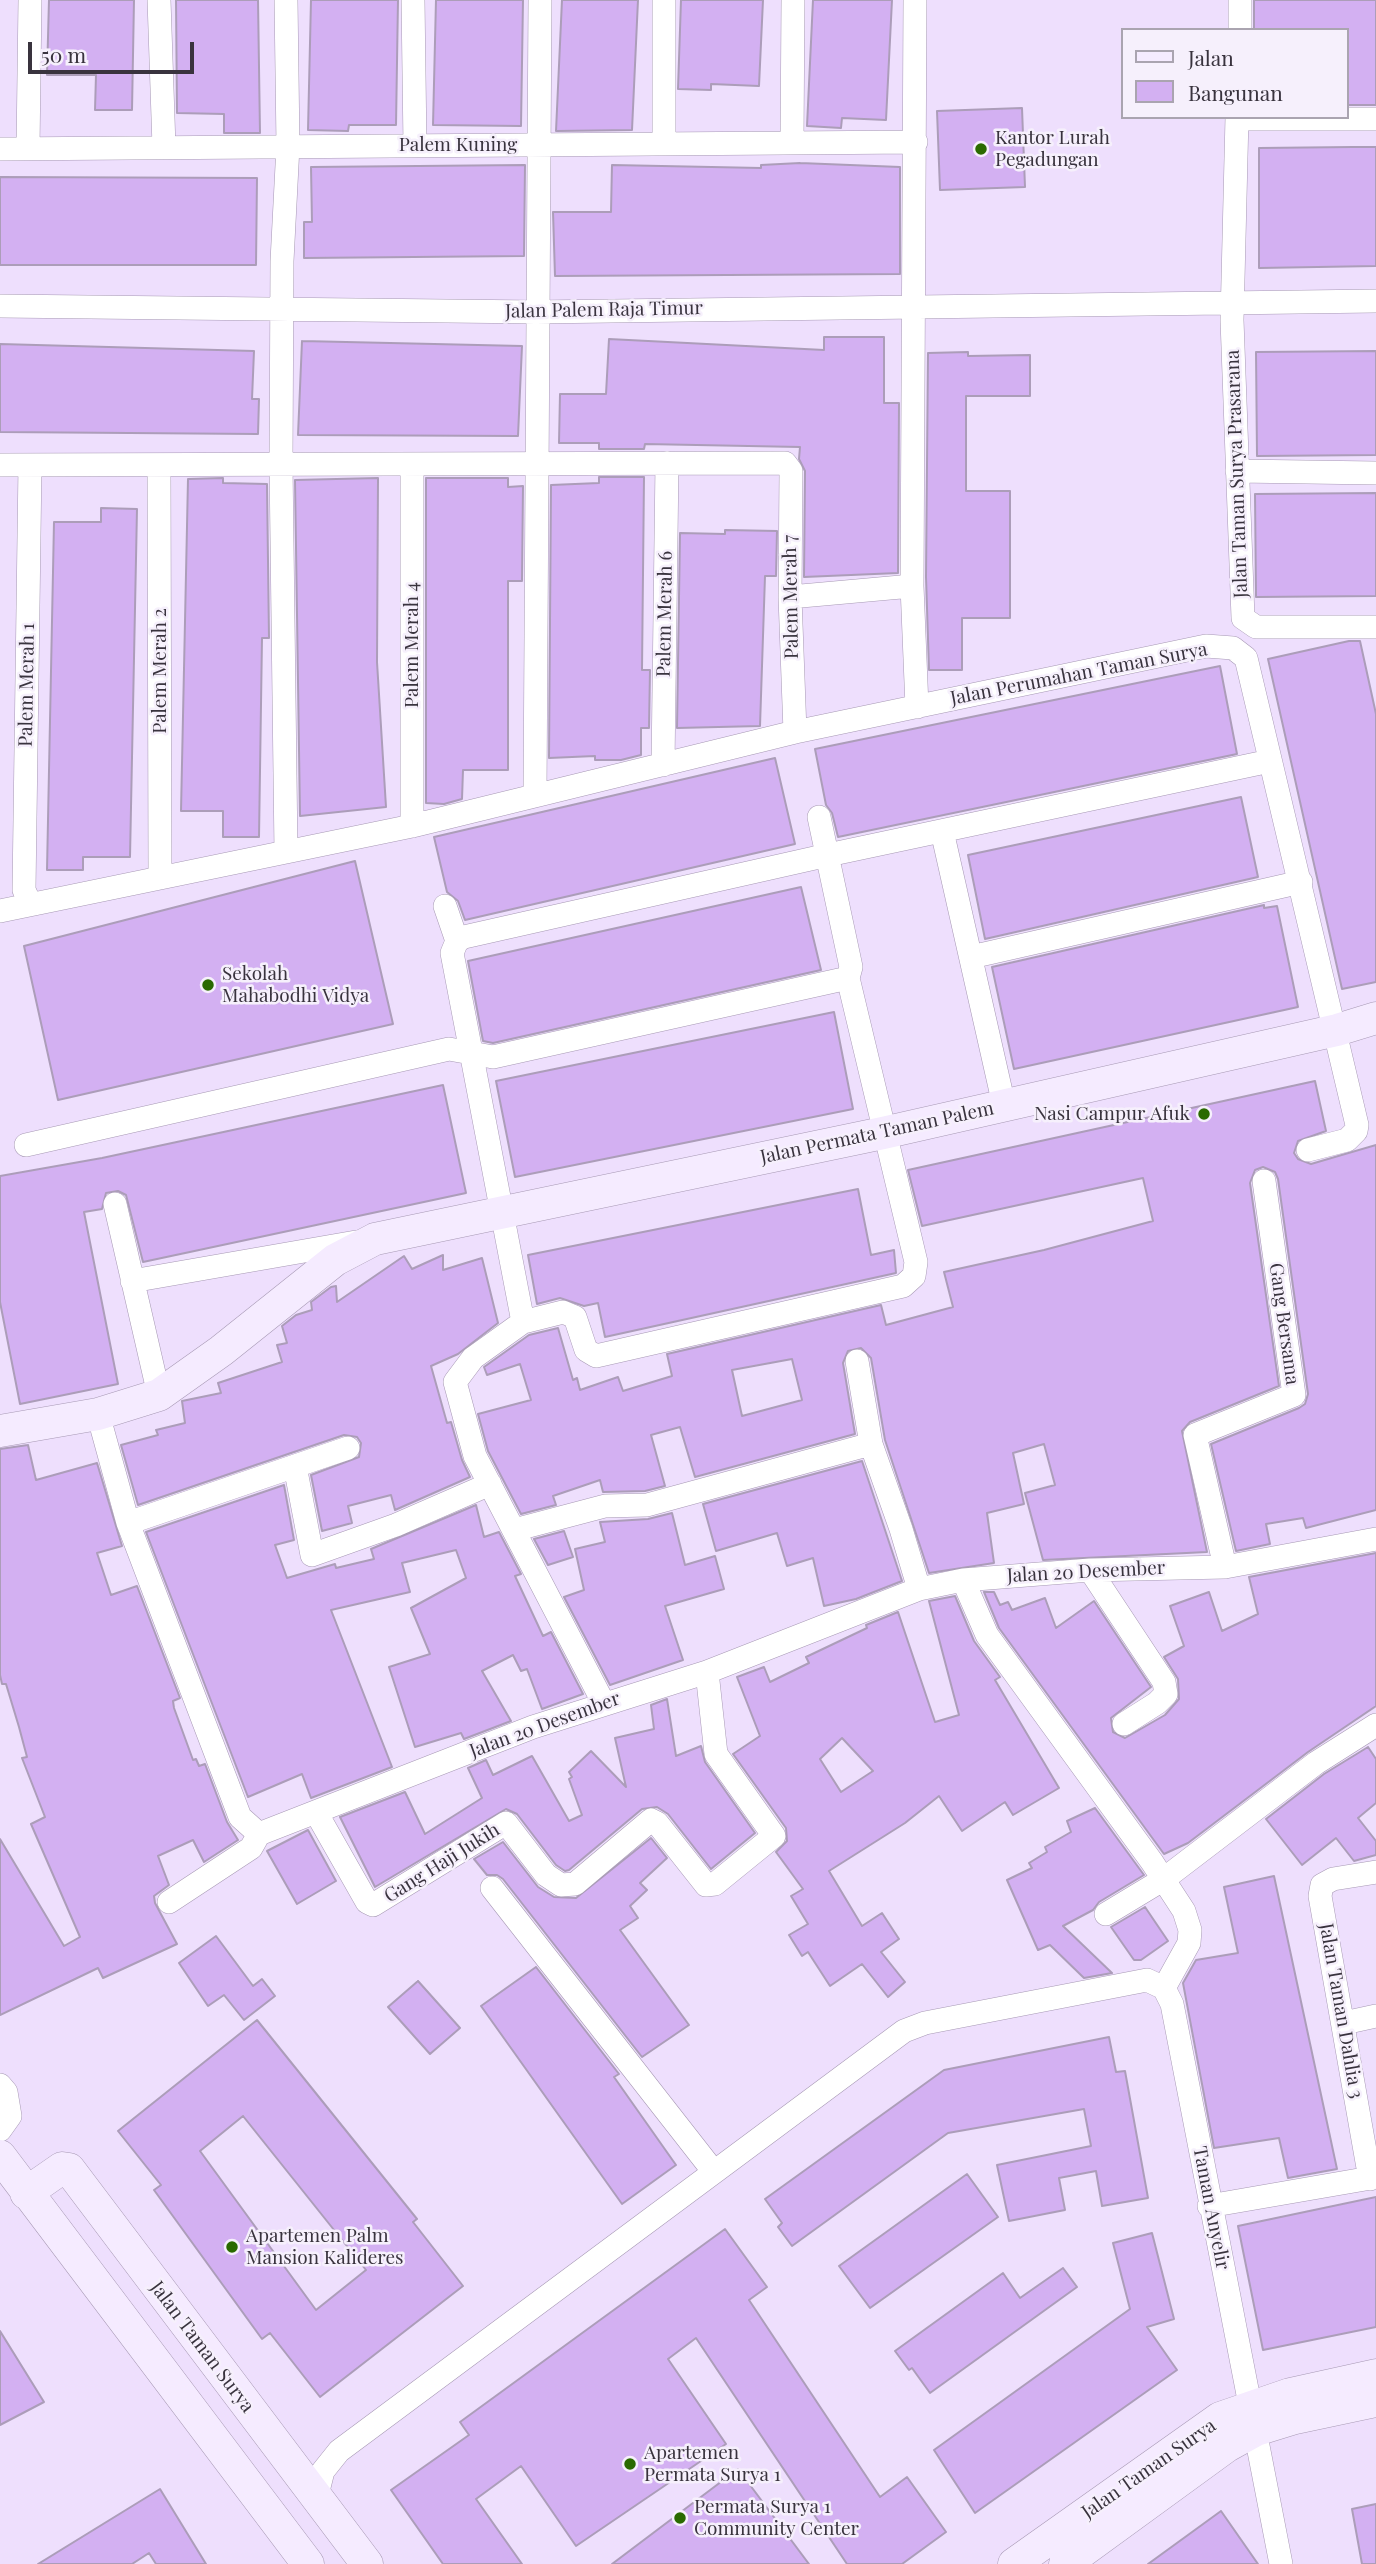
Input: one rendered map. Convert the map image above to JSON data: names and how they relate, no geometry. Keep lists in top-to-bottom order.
{
  "streets": {
    "street": [
      "Palem Kuning",
      "Jalan Palem Raja Timur",
      "Jalan Taman Surya Prasarana",
      "Palem Merah 7",
      "Palem Merah 6",
      "Palem Merah 4",
      "Palem Merah 2",
      "Jalan Perumahan Taman Surya",
      "Palem Merah 1",
      "Jalan Permata Taman Palem",
      "Gang Bersama",
      "Jalan 20 Desember",
      "Gang Haji Jukih",
      "Jalan Taman Dahlia 3",
      "Taman Anyelir",
      "Jalan Taman Surya"
    ]
  },
  "crossings": [
    ["Jalan Palem Raja Timur", "Jalan Taman Surya Prasarana"],
    ["Palem Merah 7", "Palem Merah 6"],
    ["Palem Merah 7", "Jalan Perumahan Taman Surya"],
    ["Palem Merah 6", "Jalan Perumahan Taman Surya"],
    ["Palem Merah 4", "Jalan Perumahan Taman Surya"],
    ["Palem Merah 2", "Jalan Perumahan Taman Surya"],
    ["Jalan Perumahan Taman Surya", "Palem Merah 1"],
    ["Jalan Perumahan Taman Surya", "Jalan Permata Taman Palem"],
    ["Gang Bersama", "Jalan 20 Desember"],
    ["Jalan 20 Desember", "Gang Haji Jukih"],
    ["Taman Anyelir", "Jalan Taman Surya"]
  ],
  "places": [
    "Kantor Lurah Pegadungan",
    "Sekolah Mahabodhi Vidya",
    "Nasi Campur Afuk",
    "Apartemen Palm Mansion Kalideres",
    "Apartemen Permata Surya 1",
    "Permata Surya 1 Community Center"
  ],
  "legend": ["Jalan", "Bangunan"],
  "scale_bar": "50 m"
}
